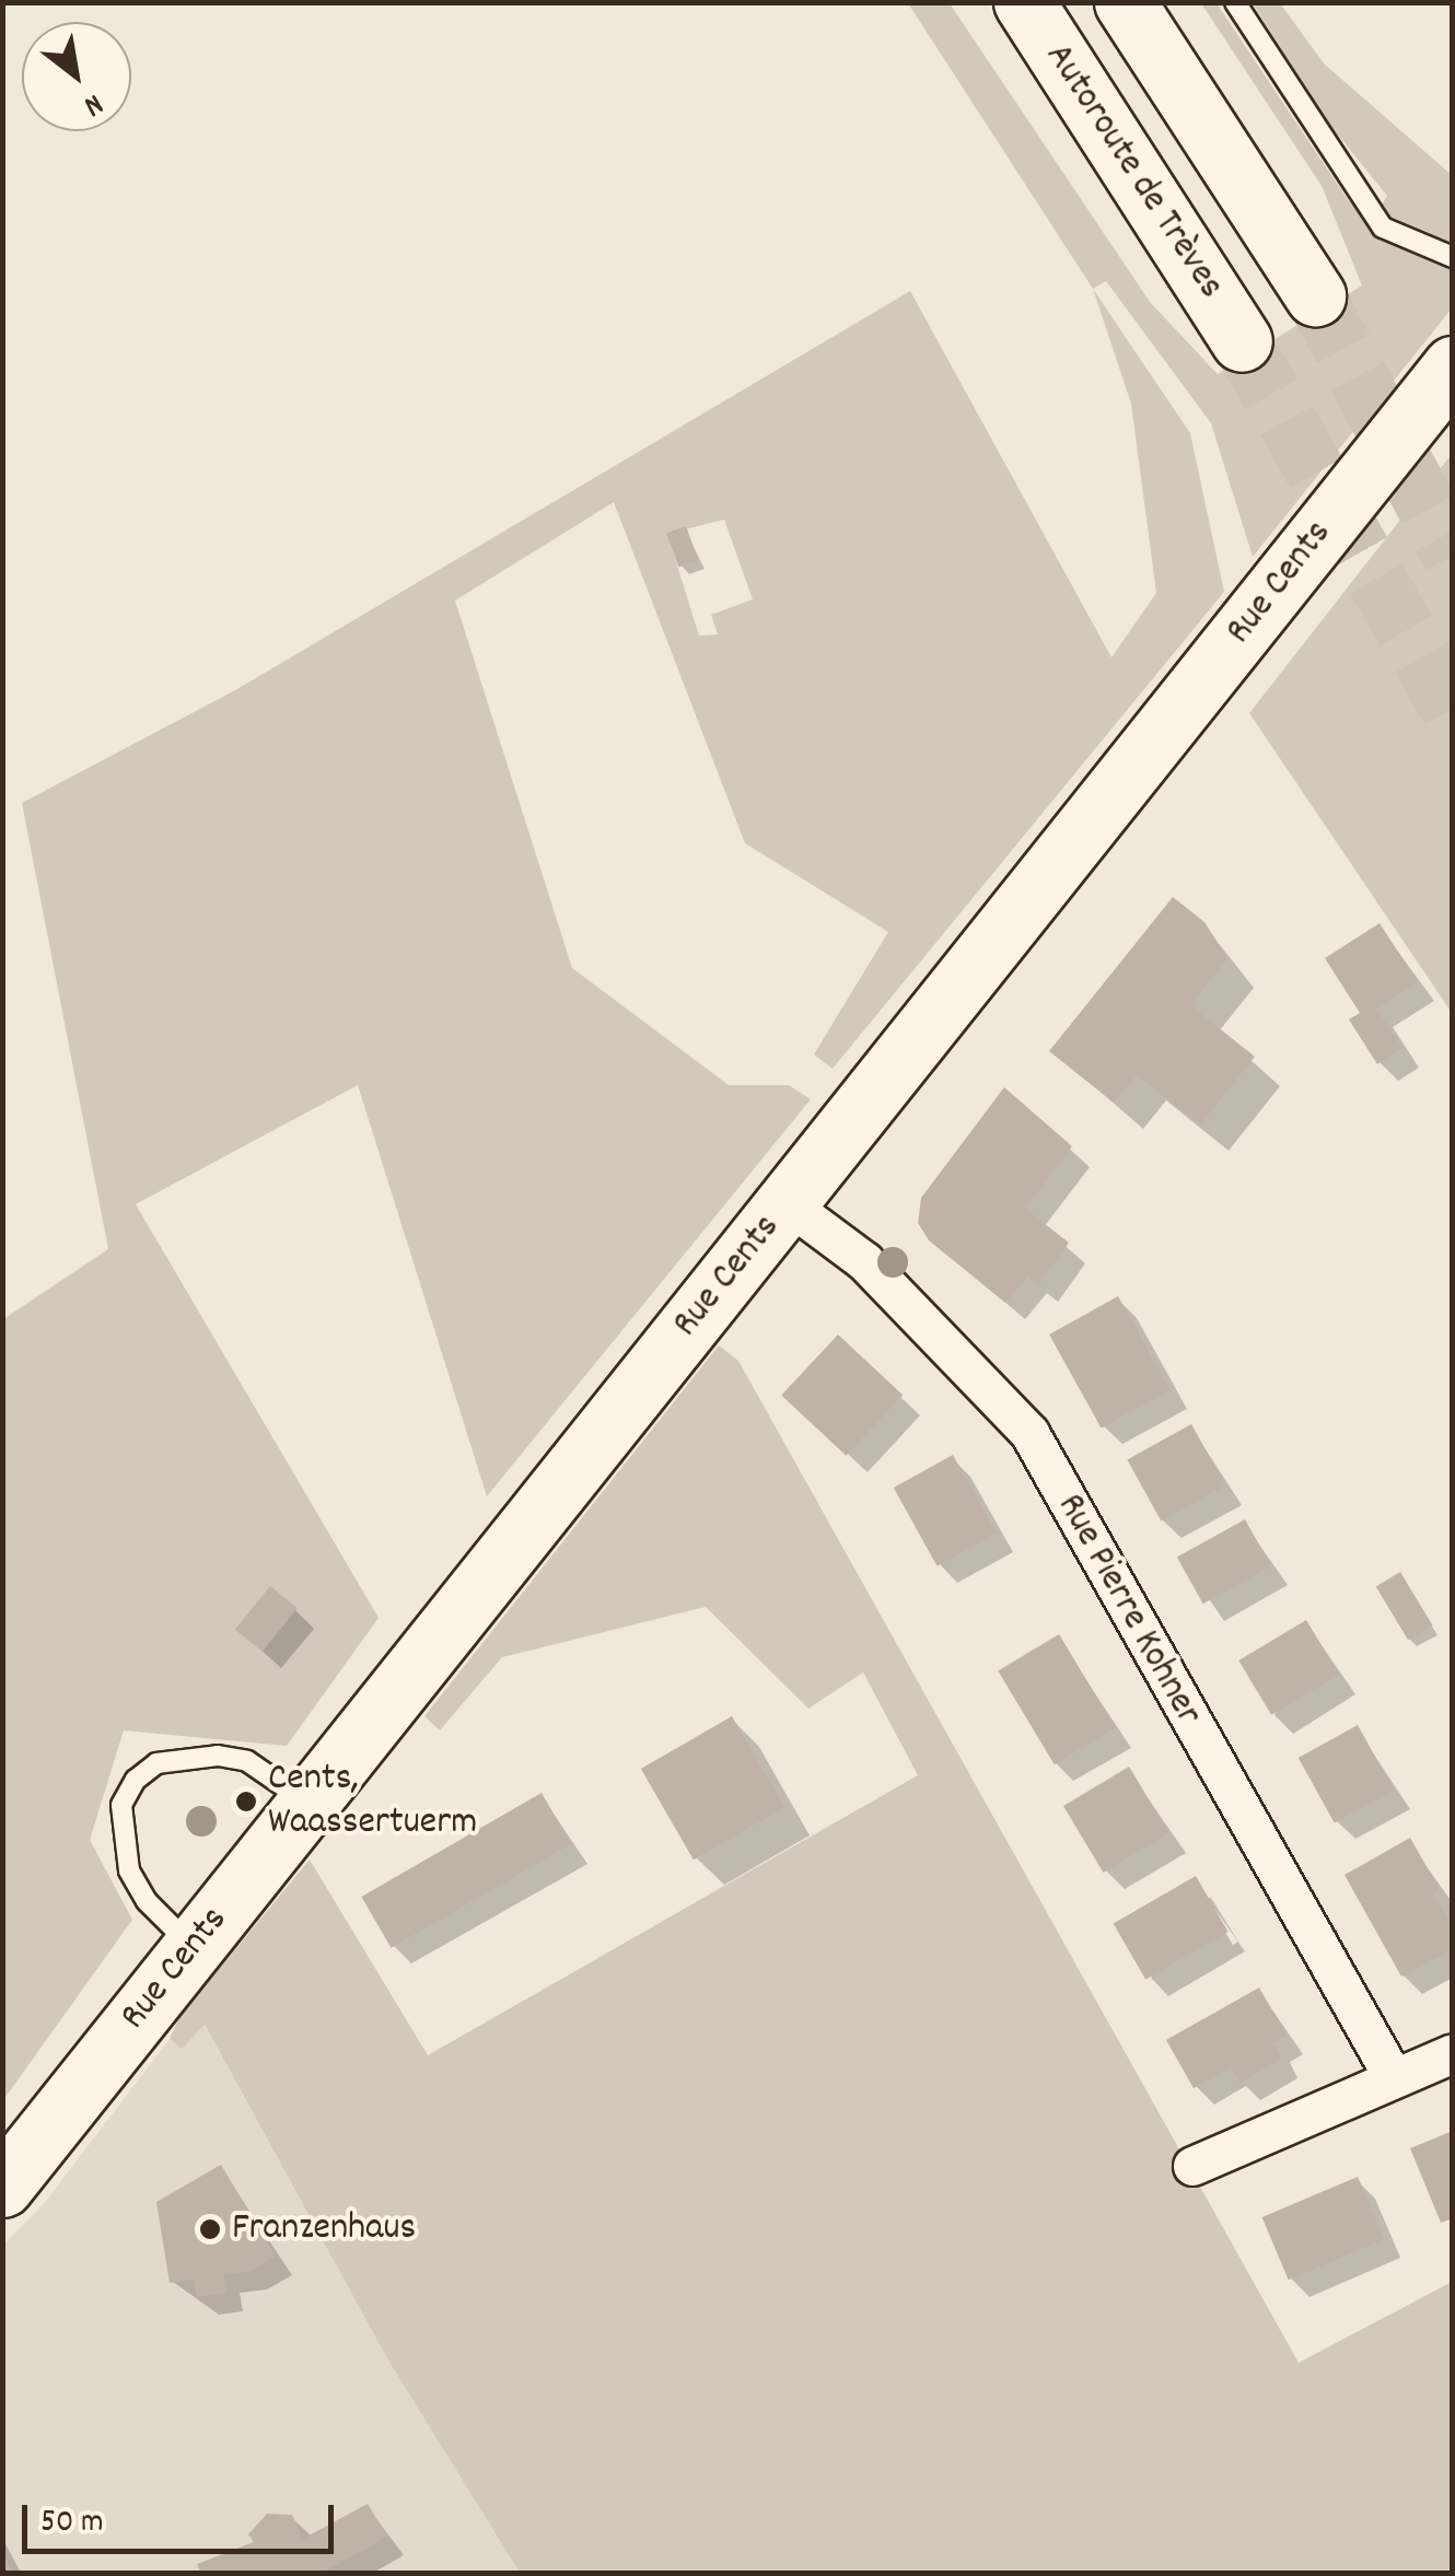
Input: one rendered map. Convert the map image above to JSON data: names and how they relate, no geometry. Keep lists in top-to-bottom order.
{
  "streets": {
    "main road": ["Autoroute de Trèves", "Rue Cents"],
    "street": ["Rue Pierre Kohner"]
  },
  "crossings": [
    ["Rue Cents", "Rue Pierre Kohner"]
  ],
  "places": ["Cents, Waassertuerm", "Franzenhaus"],
  "scale_bar": "50 m",
  "north": "bottom right"
}
